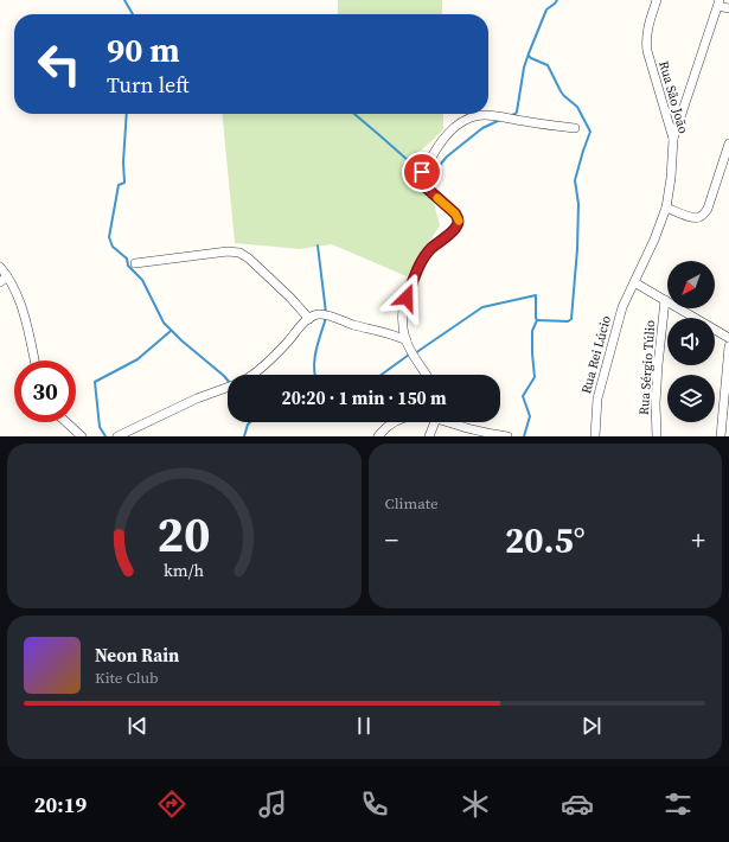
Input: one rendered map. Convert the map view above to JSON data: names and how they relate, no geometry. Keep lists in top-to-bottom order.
{
  "streets": {
    "street": ["Rua São João", "Rua Rei Lúcio", "Rua Sérgio Túlio"]
  },
  "crossings": [
    ["Rua São João", "Rua Rei Lúcio"]
  ],
  "north": "bottom left",
  "page": {
    "turn": ["90 m", "Turn left"],
    "limit": "30",
    "trip": "20:20 · 1 min · 150 m",
    "tile": "Climate",
    "heat": ["−", "20.5°", "+"],
    "song": ["Neon Rain", "Kite Club"],
    "tabs": "20:19",
    "gauge": ["20", "km/h"]
  }
}
